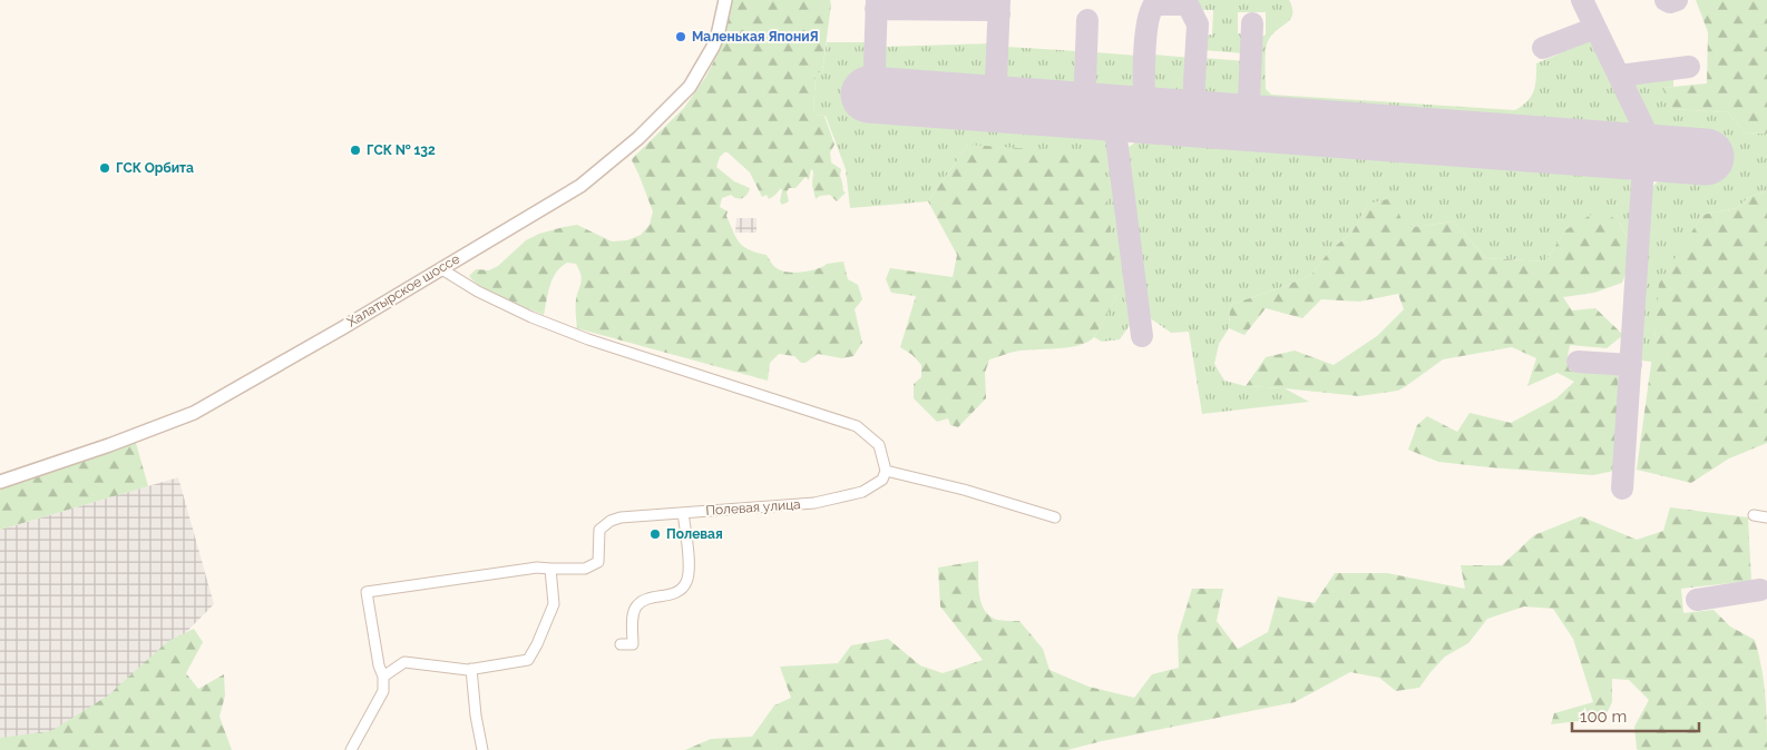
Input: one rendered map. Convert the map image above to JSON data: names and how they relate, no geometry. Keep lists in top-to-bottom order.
{
  "streets": {
    "street": ["Халатырское шоссе", "Полевая улица"]
  },
  "places": [
    "Маленькая ЯпониЯ",
    "ГСК № 132",
    "ГСК Орбита",
    "Полевая"
  ],
  "scale_bar": "100 m"
}
